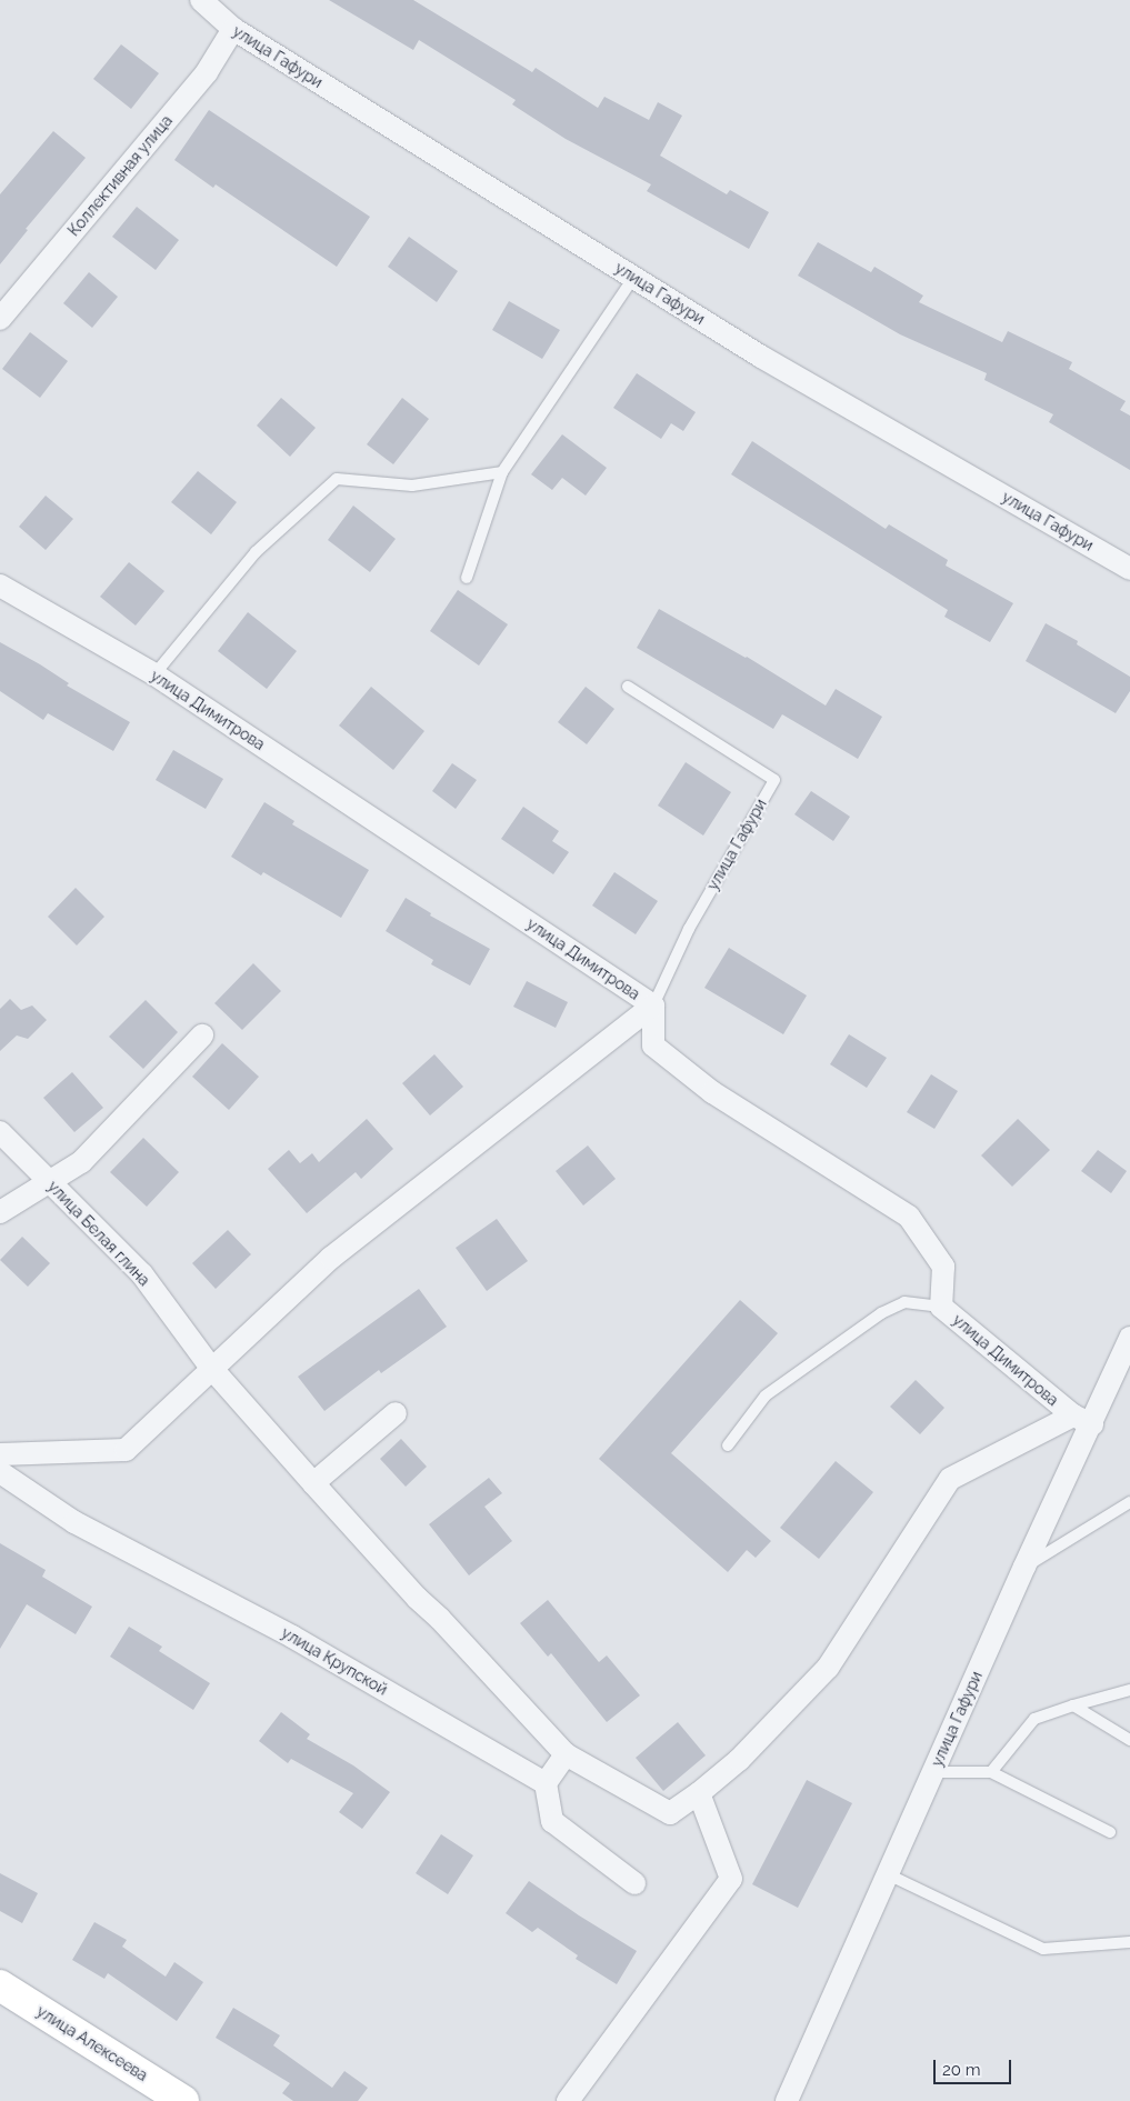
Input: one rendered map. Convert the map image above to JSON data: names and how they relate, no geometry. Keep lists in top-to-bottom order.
{
  "streets": {
    "main road": ["улица Алексеева"],
    "street": [
      "улица Гафури",
      "Коллективная улица",
      "улица Димитрова",
      "улица Белая глина",
      "улица Крупской"
    ]
  },
  "crossings": [
    ["улица Гафури", "Коллективная улица"],
    ["улица Гафури", "улица Димитрова"]
  ],
  "scale_bar": "20 m"
}
